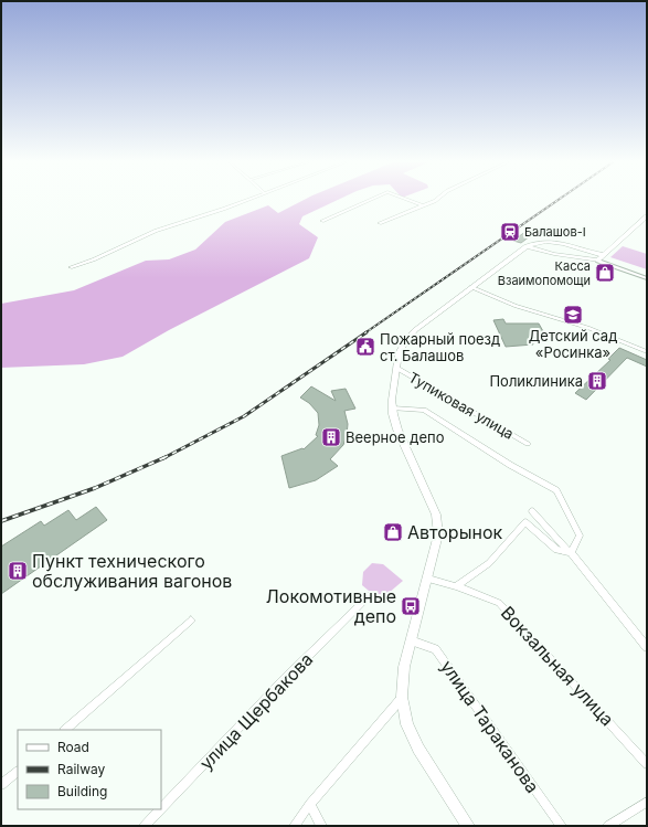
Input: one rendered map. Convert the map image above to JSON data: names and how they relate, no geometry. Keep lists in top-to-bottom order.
{
  "streets": {
    "street": [
      "Тупиковая улица",
      "Вокзальная улица",
      "улица Щербакова",
      "улица Тараканова"
    ]
  },
  "places": {
    "station": ["Балашов-I"],
    "shop": ["Касса Взаимопомощи", "Авторынок"],
    "school or university": ["Детский сад «Росинка»"],
    "public building": ["Пожарный поезд ст. Балашов"],
    "building": ["Поликлиника", "Веерное депо", "Пункт технического обслуживания вагонов"],
    "bus stop": ["Локомотивные депо"]
  },
  "legend": ["Road", "Railway", "Building"]
}
